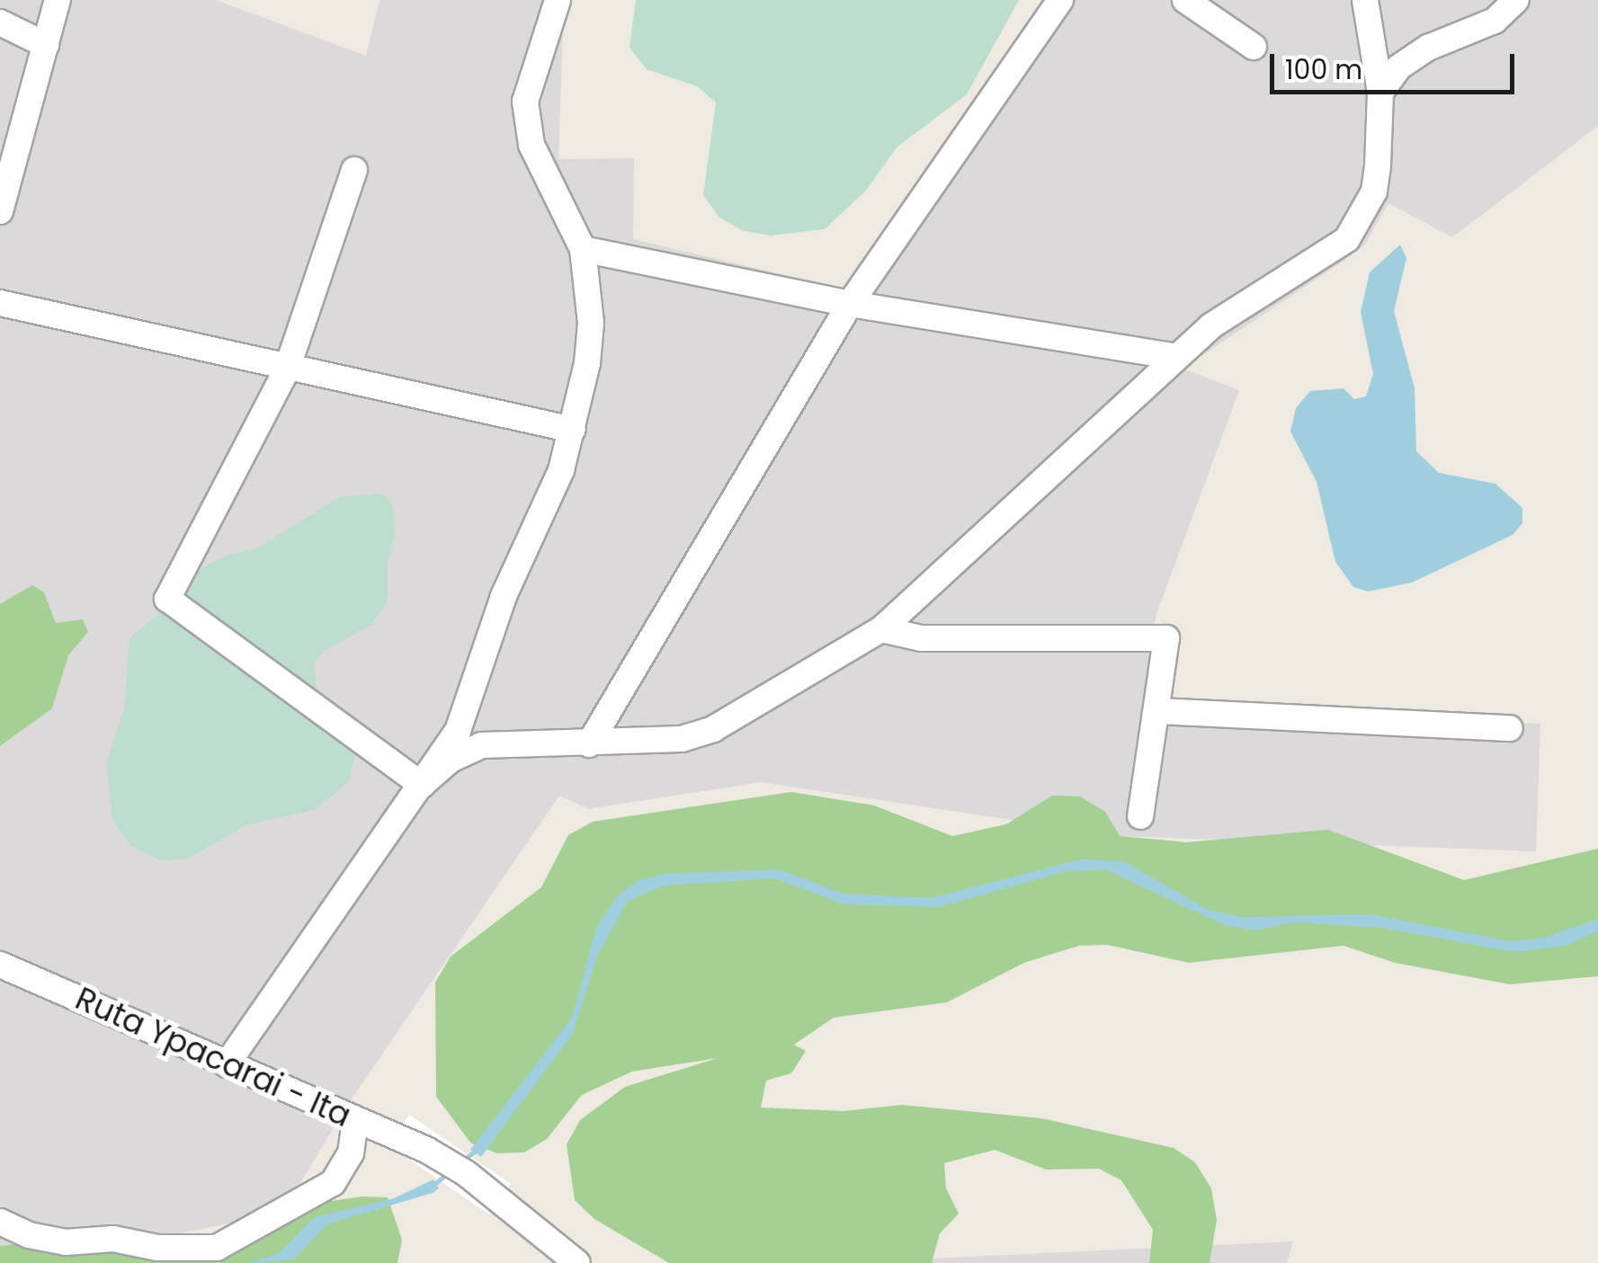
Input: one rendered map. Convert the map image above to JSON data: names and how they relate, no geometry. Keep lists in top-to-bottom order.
{
  "streets": {
    "street": ["Ruta Ypacarai - Ita"]
  },
  "scale_bar": "100 m"
}
